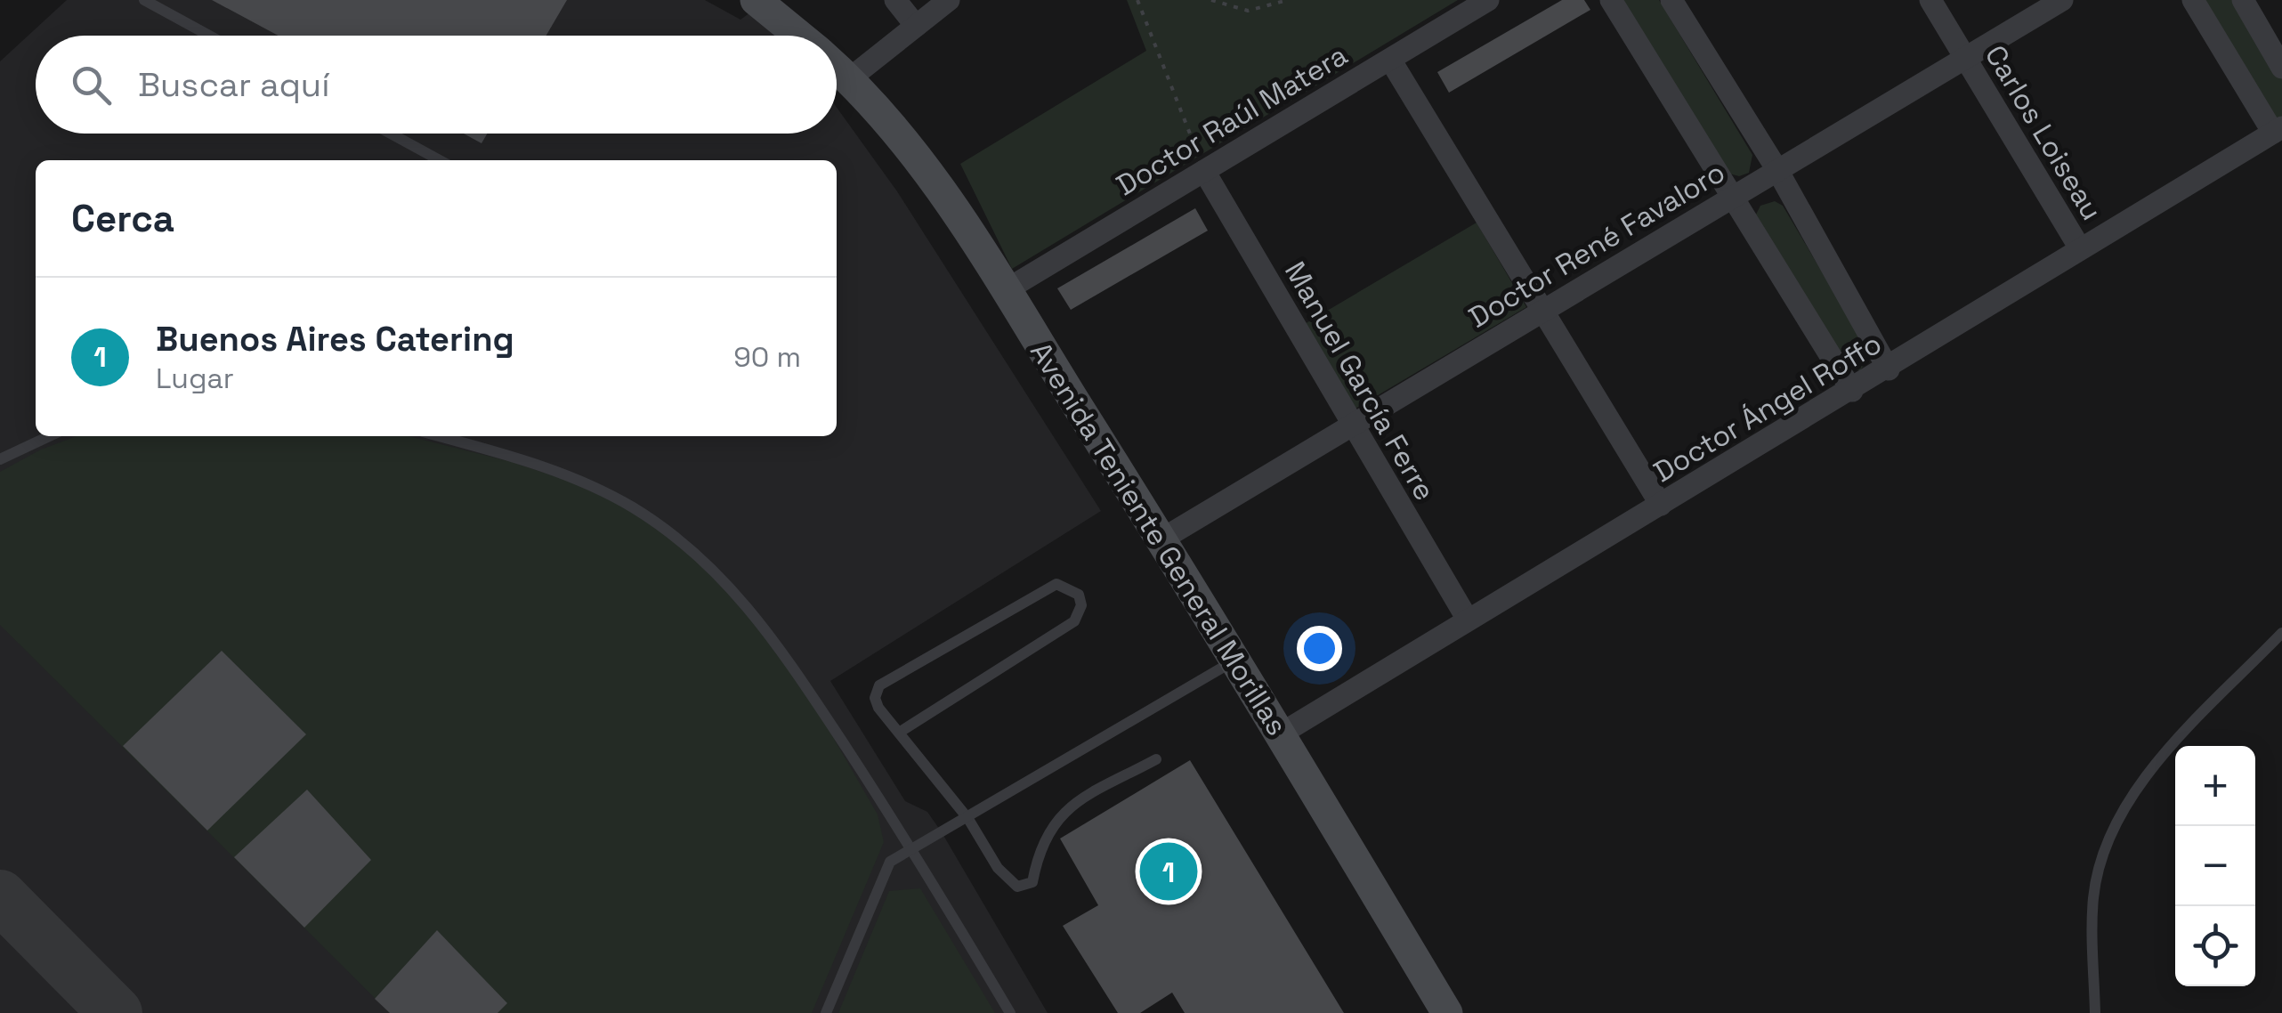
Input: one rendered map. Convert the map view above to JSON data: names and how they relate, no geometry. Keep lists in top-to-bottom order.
{
  "streets": {
    "main road": ["Avenida Teniente General Morillas"],
    "street": [
      "Doctor Raúl Matera",
      "Carlos Loiseau",
      "Doctor René Favaloro",
      "Manuel García Ferre",
      "Doctor Ángel Roffo"
    ]
  },
  "crossings": [
    ["Doctor Raúl Matera", "Manuel García Ferre"],
    ["Doctor Raúl Matera", "Avenida Teniente General Morillas"],
    ["Carlos Loiseau", "Doctor René Favaloro"],
    ["Carlos Loiseau", "Doctor Ángel Roffo"],
    ["Doctor René Favaloro", "Manuel García Ferre"],
    ["Doctor René Favaloro", "Avenida Teniente General Morillas"],
    ["Manuel García Ferre", "Doctor Ángel Roffo"],
    ["Doctor Ángel Roffo", "Avenida Teniente General Morillas"]
  ],
  "page": {
    "search": "Buscar aquí",
    "heading": "Cerca",
    "list": [
      {
        "mark": "1",
        "name": "Buenos Aires Catering",
        "note": "Lugar",
        "value": "90 m"
      }
    ],
    "map_buttons": ["+", "−"],
    "pins": "1"
  }
}
